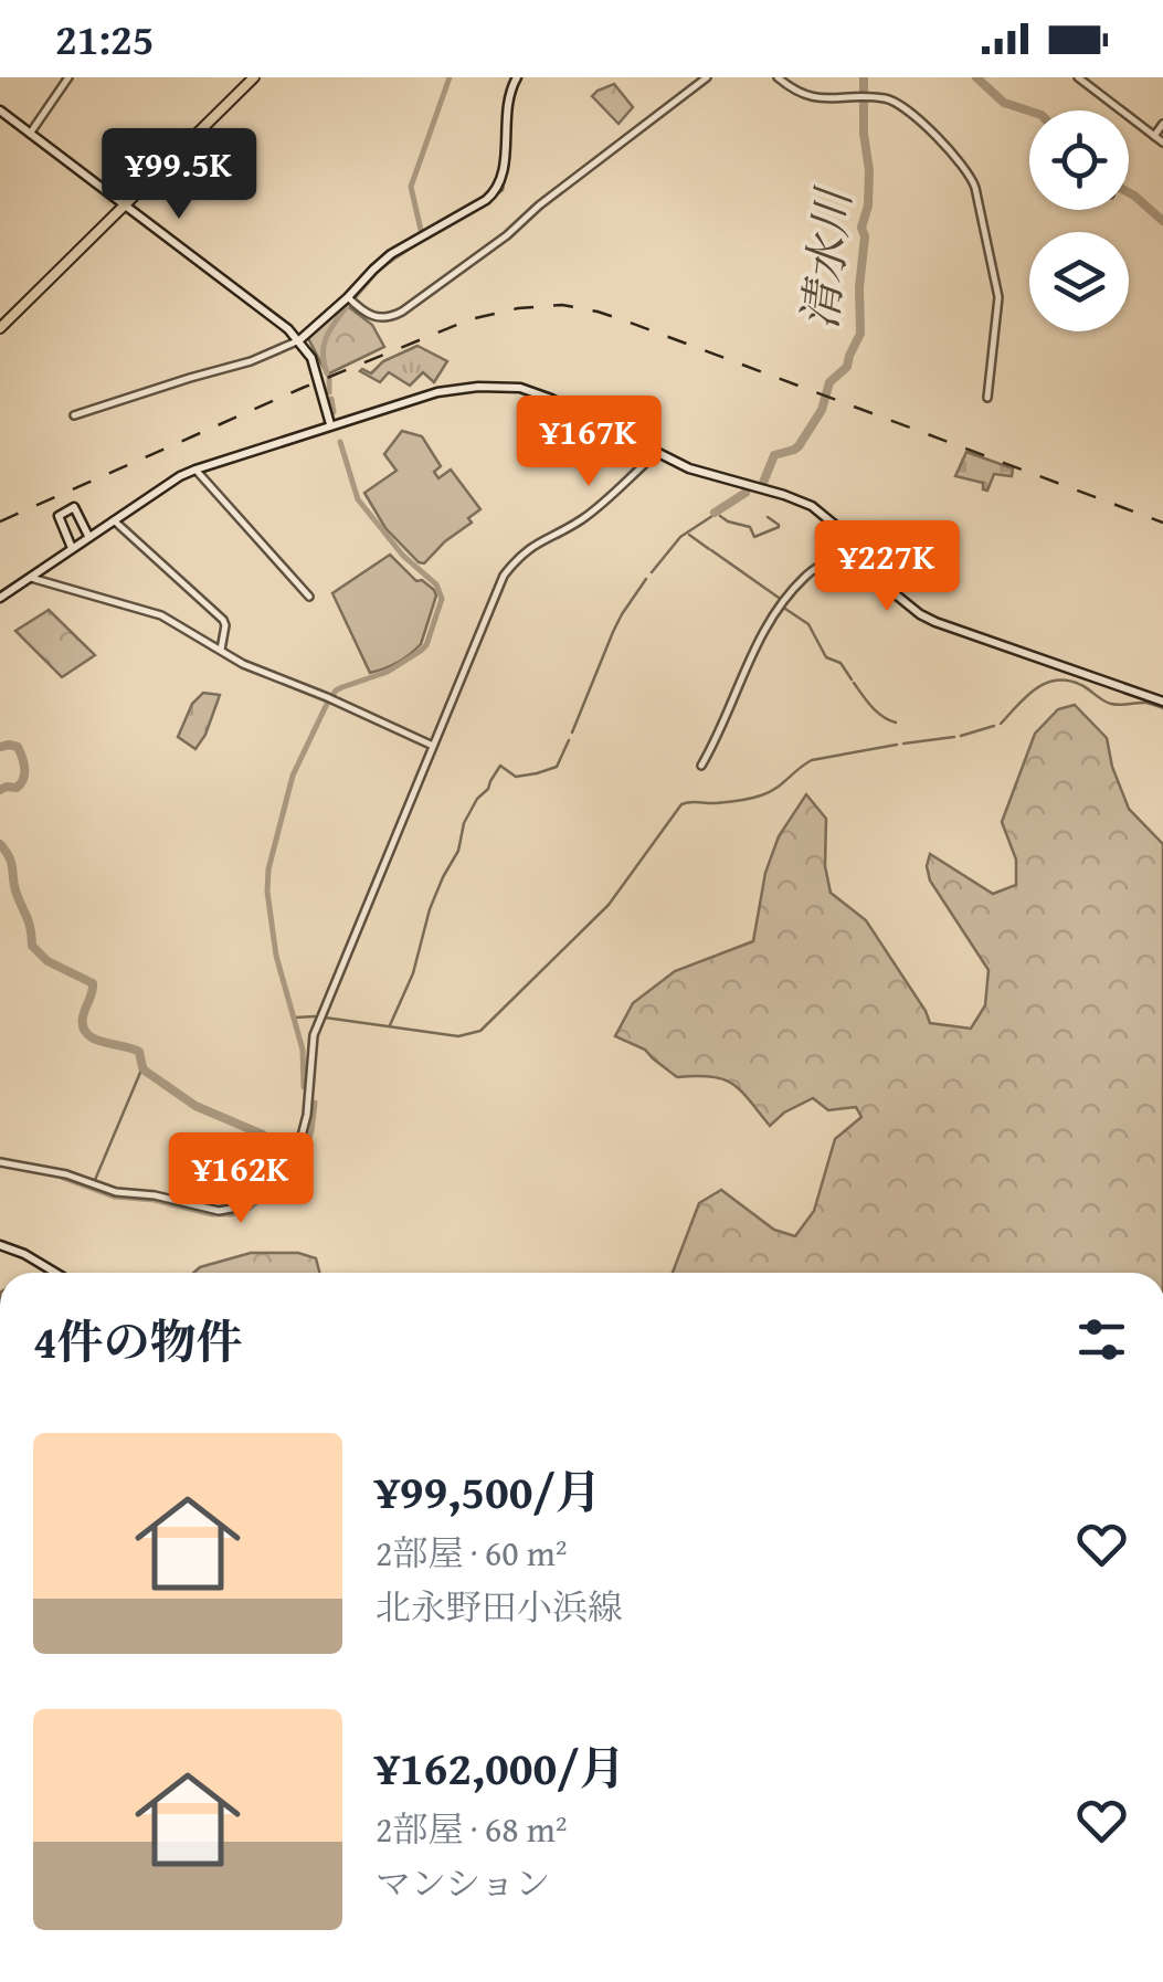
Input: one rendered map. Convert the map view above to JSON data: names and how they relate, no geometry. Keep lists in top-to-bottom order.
{
  "water": ["清水川"],
  "page": {
    "status": "21:25",
    "price": [
      "¥99.5K",
      "¥167K",
      "¥227K",
      "¥162K"
    ],
    "heading": "4件の物件",
    "list": [
      {
        "name": "¥99,500/月",
        "note": "2部屋 · 60 m² · 北永野田小浜線"
      },
      {
        "name": "¥162,000/月",
        "note": "2部屋 · 68 m² · マンション"
      }
    ]
  }
}
